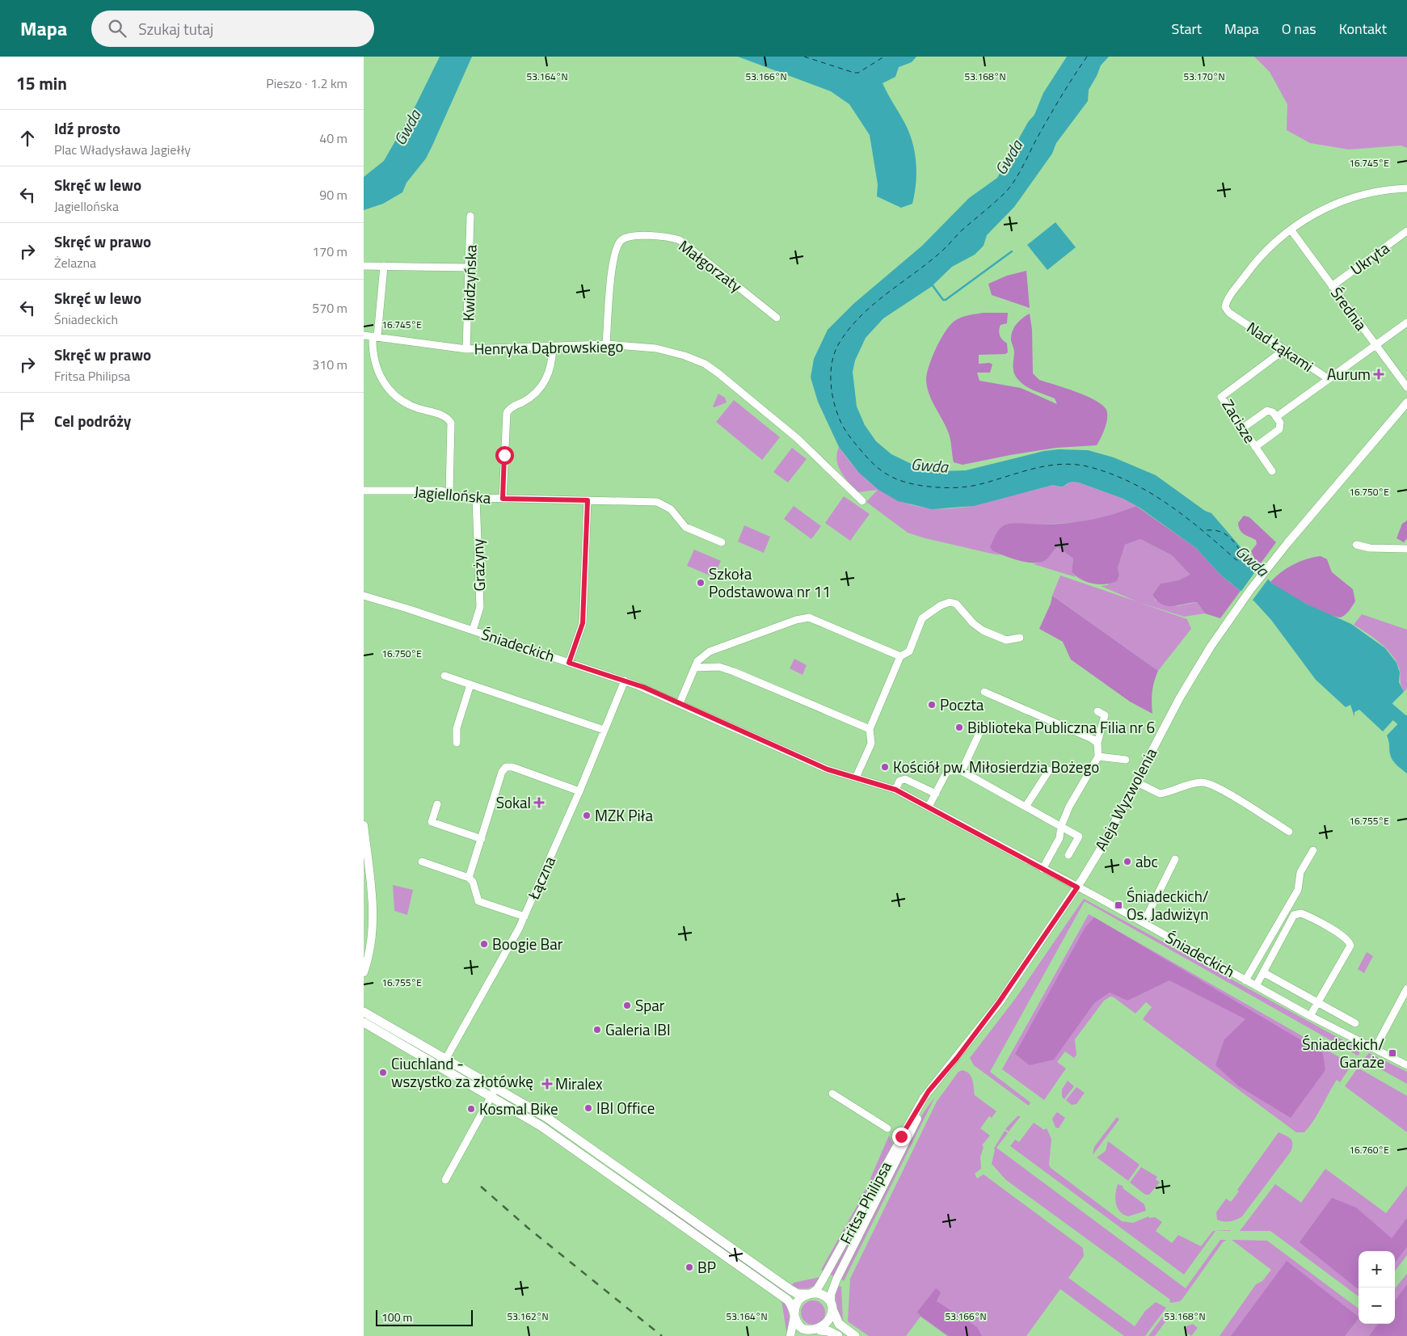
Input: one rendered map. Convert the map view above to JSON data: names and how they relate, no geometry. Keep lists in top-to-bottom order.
{
  "streets": {
    "street": [
      "Ukryta",
      "Małgorzaty",
      "Kwidzyńska",
      "Średnia",
      "Nad Łąkami",
      "Henryka Dąbrowskiego",
      "Zacisze",
      "Jagiellońska",
      "Grażyny",
      "Śniadeckich",
      "Aleja Wyzwolenia",
      "Łączna",
      "Fritsa Philipsa"
    ]
  },
  "crossings": [
    ["Ukryta", "Średnia"],
    ["Małgorzaty", "Henryka Dąbrowskiego"],
    ["Kwidzyńska", "Henryka Dąbrowskiego"],
    ["Średnia", "Nad Łąkami"],
    ["Nad Łąkami", "Zacisze"],
    ["Jagiellońska", "Grażyny"],
    ["Grażyny", "Śniadeckich"],
    ["Śniadeckich", "Aleja Wyzwolenia"],
    ["Śniadeckich", "Łączna"],
    ["Śniadeckich", "Fritsa Philipsa"],
    ["Aleja Wyzwolenia", "Fritsa Philipsa"]
  ],
  "water": ["Gwda"],
  "places": {
    "health": ["Aurum", "Sokal", "Miralex"],
    "other": [
      "Szkoła Podstawowa nr 11",
      "Poczta",
      "Biblioteka Publiczna Filia nr 6",
      "Kościół pw. Miłosierdzia Bożego",
      "MZK Piła",
      "abc",
      "Boogie Bar",
      "Spar",
      "Galeria IBI",
      "Ciuchland - wszystko za złotówkę",
      "IBI Office",
      "Kosmal Bike",
      "BP"
    ],
    "transit": ["Śniadeckich/ Os. Jadwiżyn", "Śniadeckich/ Garaże"]
  },
  "scale_bar": "100 m",
  "page": {
    "header": "Mapa",
    "search": "Szukaj tutaj",
    "nav": [
      "Start",
      "Mapa",
      "O nas",
      "Kontakt"
    ],
    "heading": ["15 min", "Pieszo · 1.2 km"],
    "list": [
      ["Idź prosto", "Plac Władysława Jagiełły", "40 m"],
      ["Skręć w lewo", "Jagiellońska", "90 m"],
      ["Skręć w prawo", "Żelazna", "170 m"],
      ["Skręć w lewo", "Śniadeckich", "570 m"],
      ["Skręć w prawo", "Fritsa Philipsa", "310 m"],
      "Cel podróży"
    ],
    "map_buttons": ["+", "−"],
    "scale": "100 m"
  },
  "coordinates": [
    "53.164°N",
    "53.166°N",
    "53.168°N",
    "53.170°N",
    "16.745°E",
    "16.750°E",
    "16.755°E",
    "16.760°E",
    "53.162°N"
  ]
}
